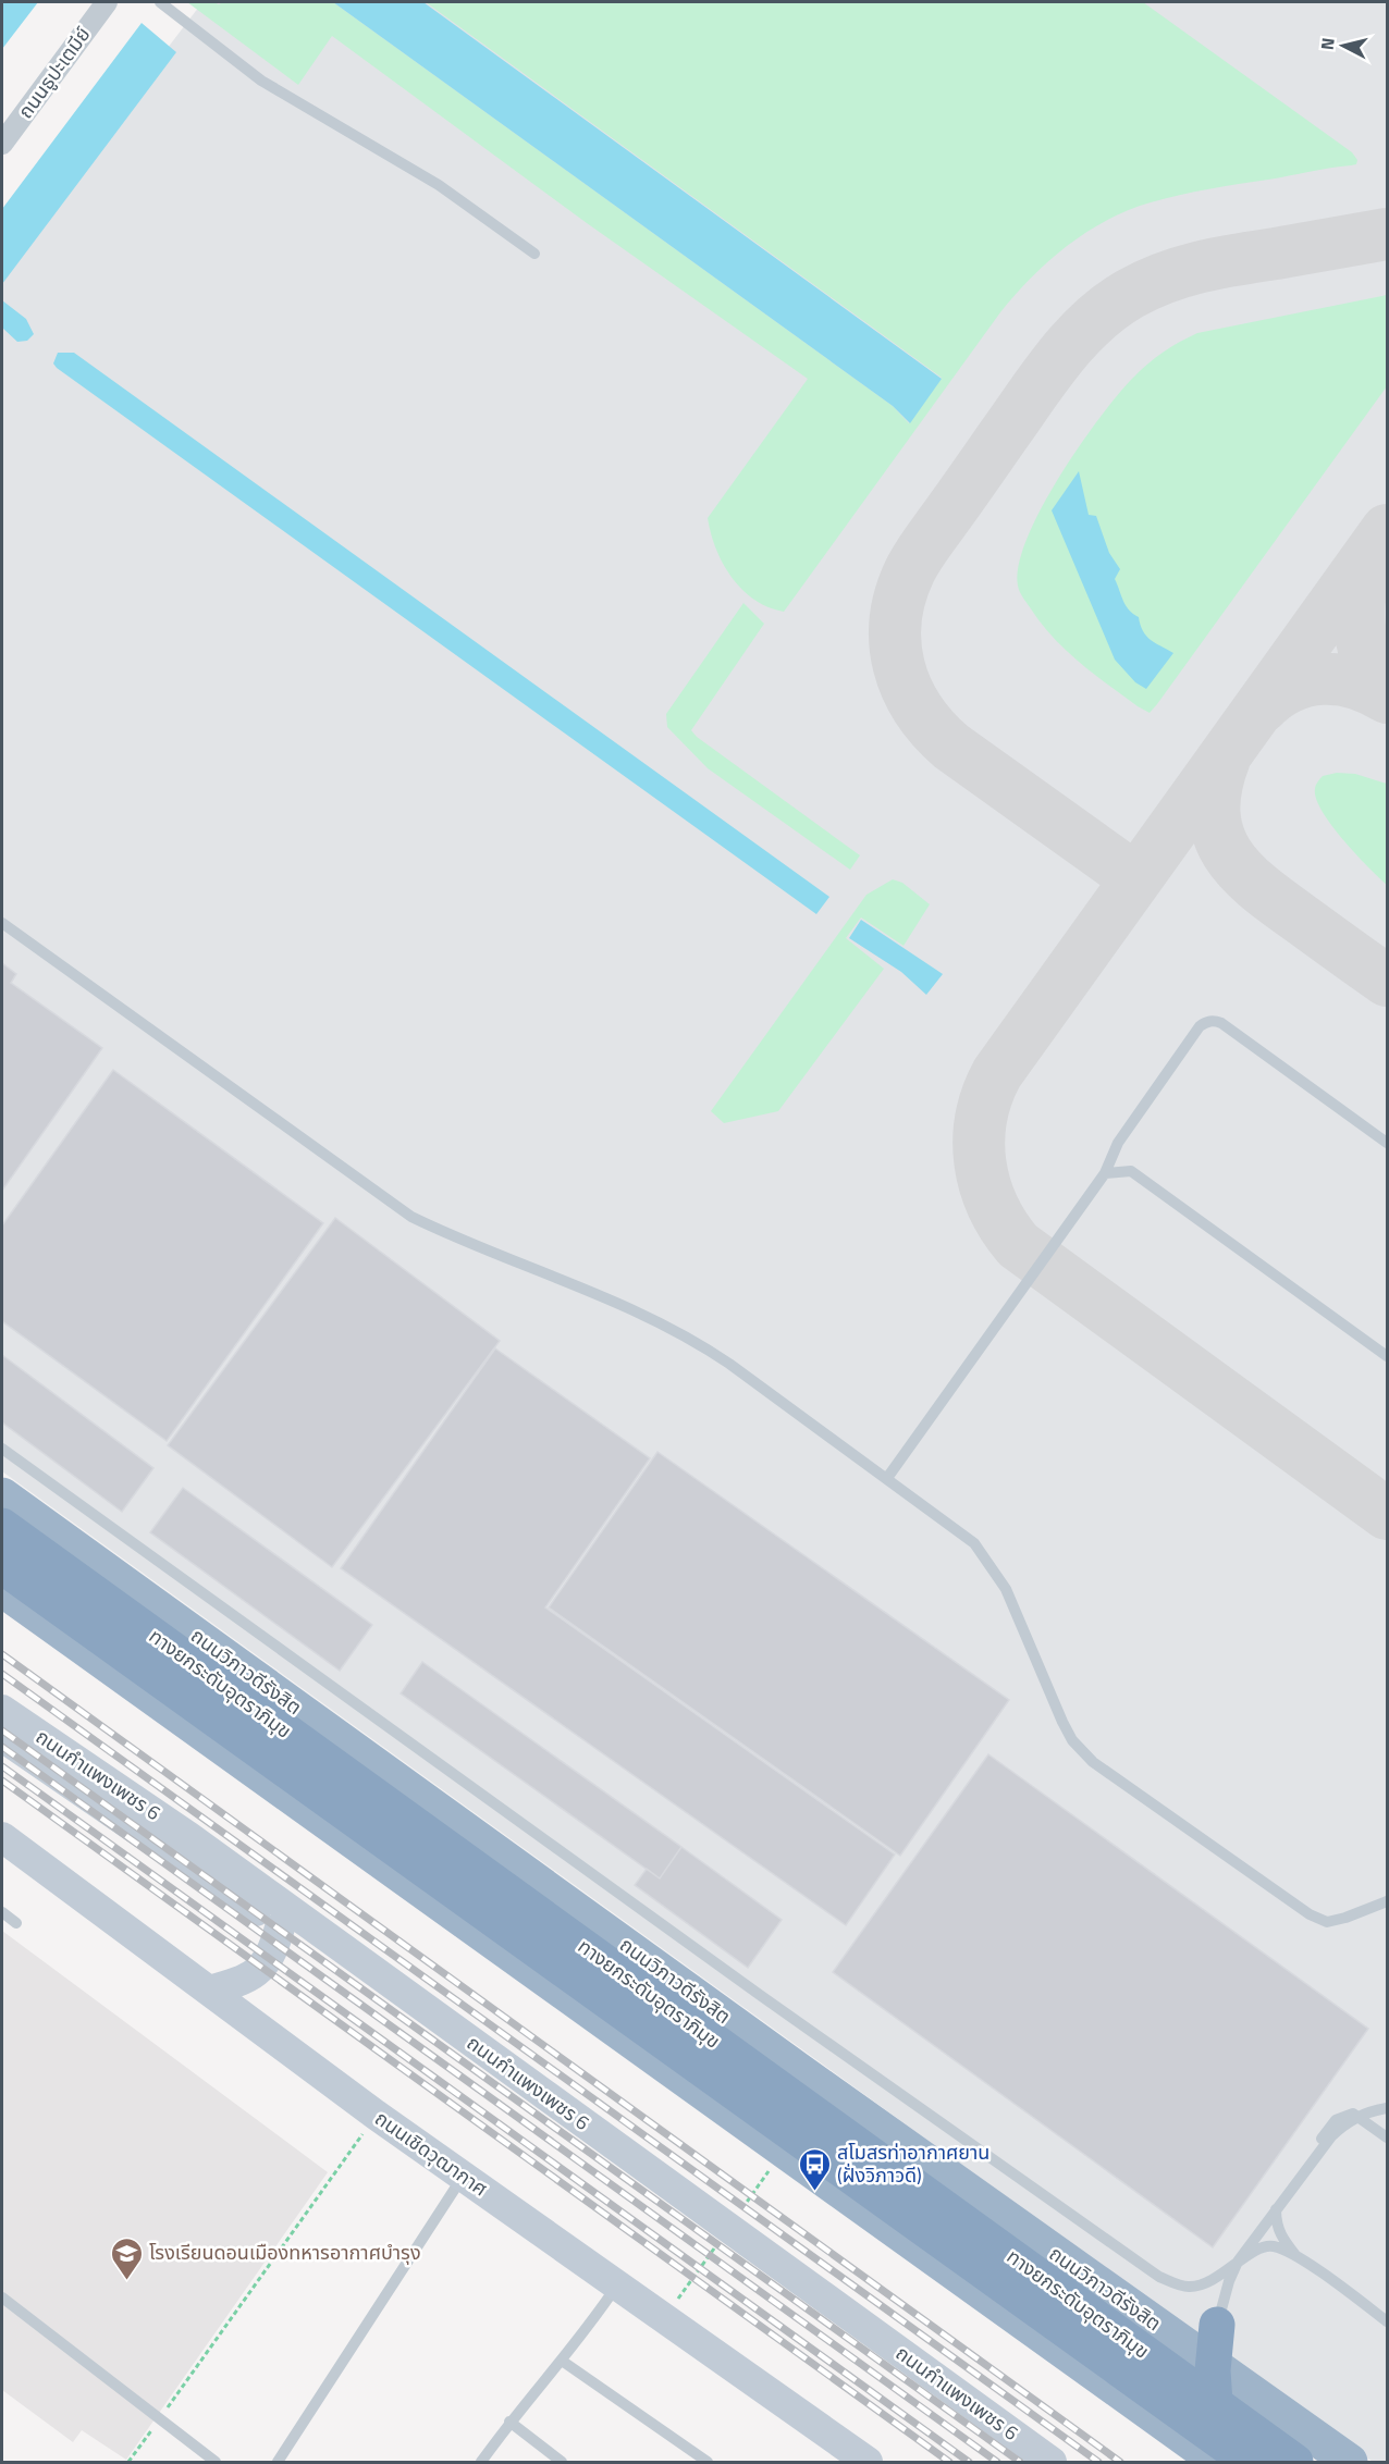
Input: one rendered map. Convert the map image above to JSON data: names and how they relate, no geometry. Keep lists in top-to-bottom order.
{
  "streets": {
    "highway": ["ถนนวิภาวดีรังสิต", "ทางยกระดับอุตราภิมุข"],
    "main road": ["ถนนกำแพงเพชร 6", "ถนนเชิดวุฒากาศ"],
    "street": ["ถนนธูปะเตมีย์"]
  },
  "places": {
    "bus stop": ["สโมสรท่าอากาศยาน (ฝั่งวิภาวดี)"],
    "school or university": ["โรงเรียนดอนเมืองทหารอากาศบำรุง"]
  },
  "north": "left"
}
